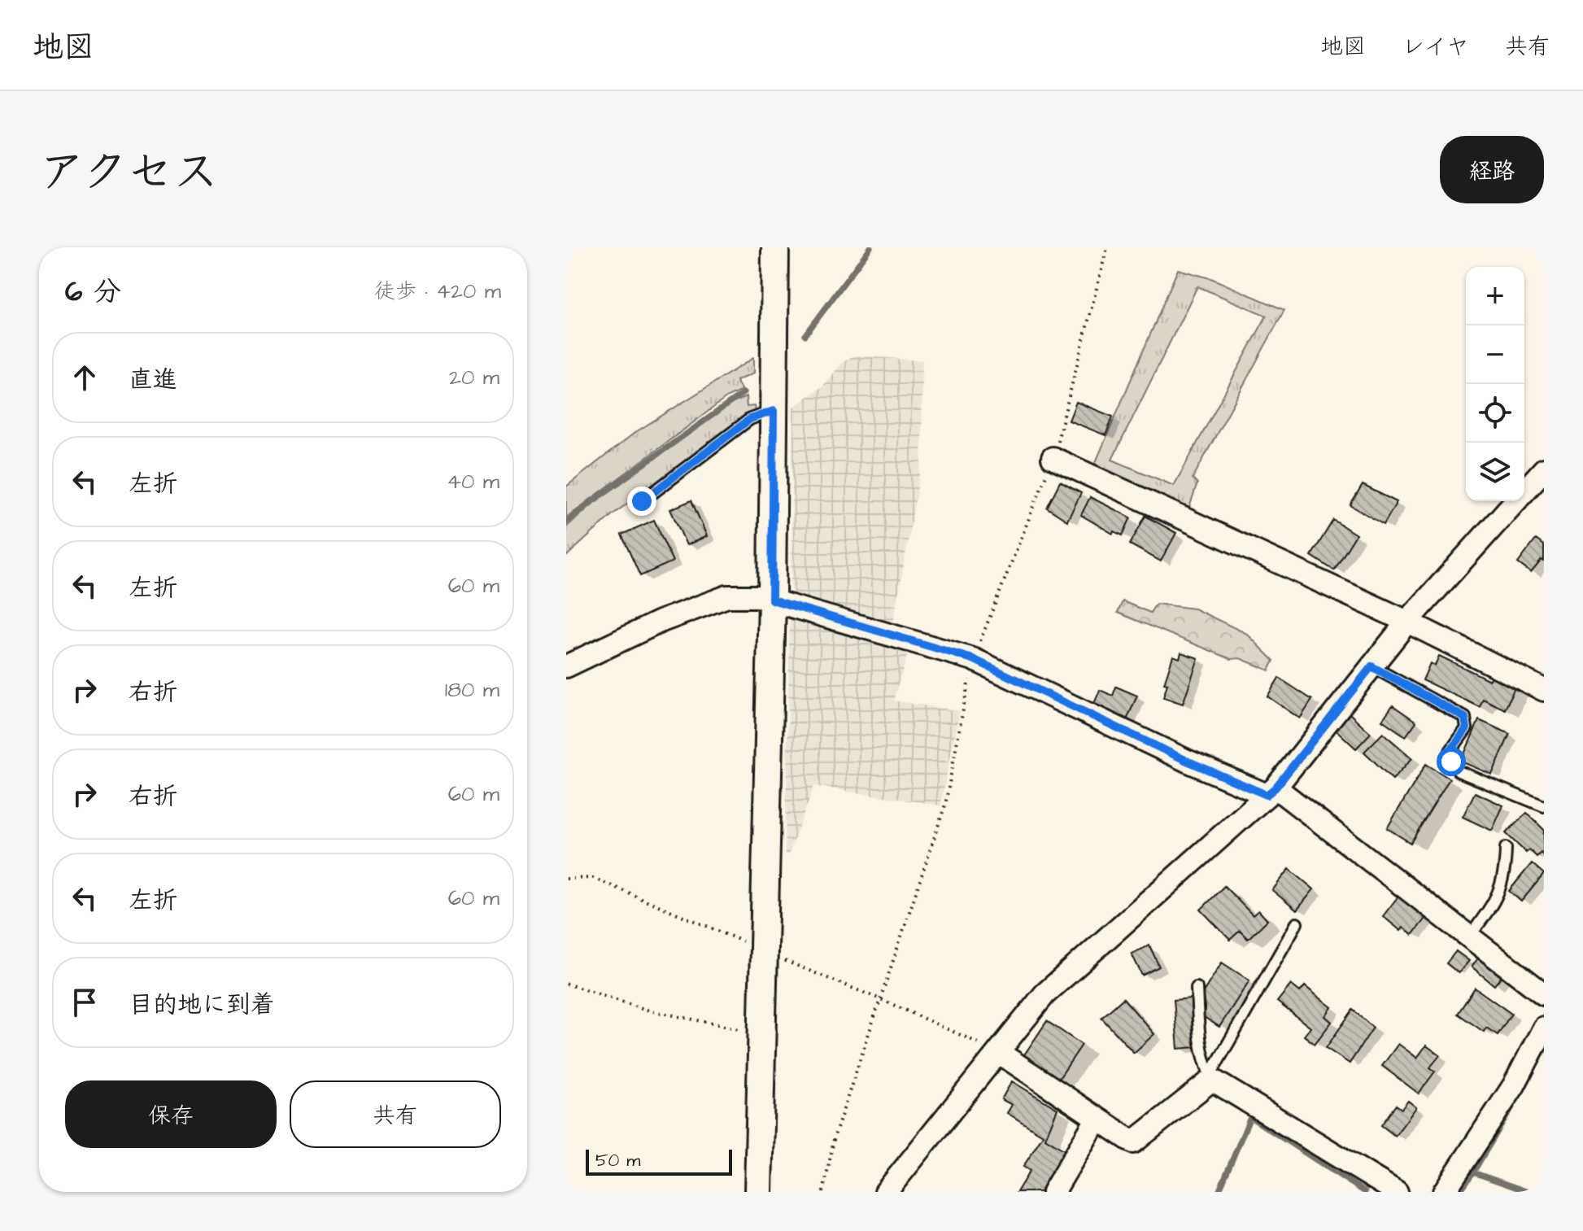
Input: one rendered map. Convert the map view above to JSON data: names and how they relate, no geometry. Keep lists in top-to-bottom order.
{
  "scale_bar": "50 m",
  "page": {
    "header": "地図",
    "nav": ["地図", "レイヤ", "共有"],
    "title": "アクセス",
    "buttons": [
      "経路",
      ["保存", "共有"]
    ],
    "heading": ["6 分", "徒歩 · 420 m"],
    "map_buttons": ["+", "−"],
    "list": [
      ["直進", "20 m"],
      ["左折", "40 m"],
      ["左折", "60 m"],
      ["右折", "180 m"],
      ["右折", "60 m"],
      ["左折", "60 m"],
      "目的地に到着"
    ],
    "scale": "50 m"
  }
}
